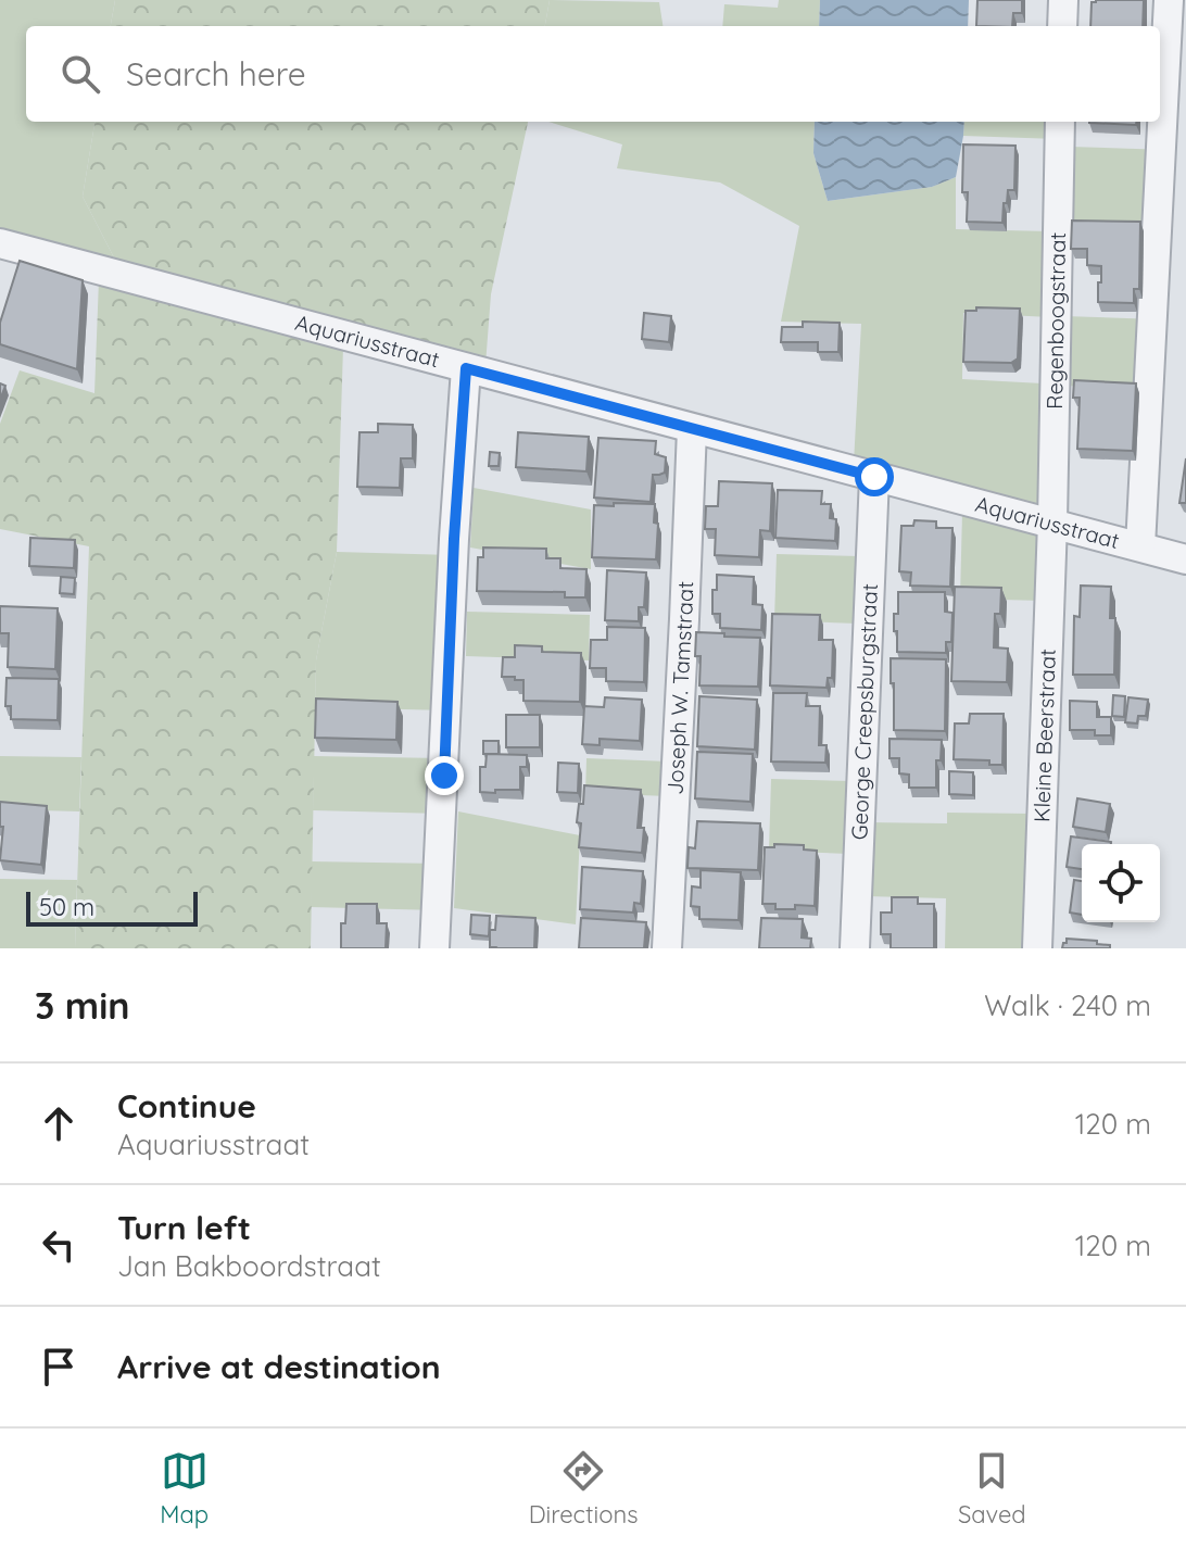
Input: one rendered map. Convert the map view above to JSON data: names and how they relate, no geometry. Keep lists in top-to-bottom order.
{
  "streets": {
    "street": [
      "Regenboogstraat",
      "Aquariusstraat",
      "Joseph W. Tamstraat",
      "George Creepsburgstraat",
      "Kleine Beerstraat"
    ]
  },
  "crossings": [
    ["Regenboogstraat", "Aquariusstraat"],
    ["Regenboogstraat", "Kleine Beerstraat"],
    ["Aquariusstraat", "Joseph W. Tamstraat"],
    ["Aquariusstraat", "George Creepsburgstraat"],
    ["Aquariusstraat", "Kleine Beerstraat"]
  ],
  "scale_bar": "50 m",
  "page": {
    "search": "Search here",
    "scale": "50 m",
    "heading": ["3 min", "Walk · 240 m"],
    "list": [
      ["Continue", "Aquariusstraat", "120 m"],
      ["Turn left", "Jan Bakboordstraat", "120 m"],
      "Arrive at destination"
    ],
    "nav": ["Map", "Directions", "Saved"]
  }
}
